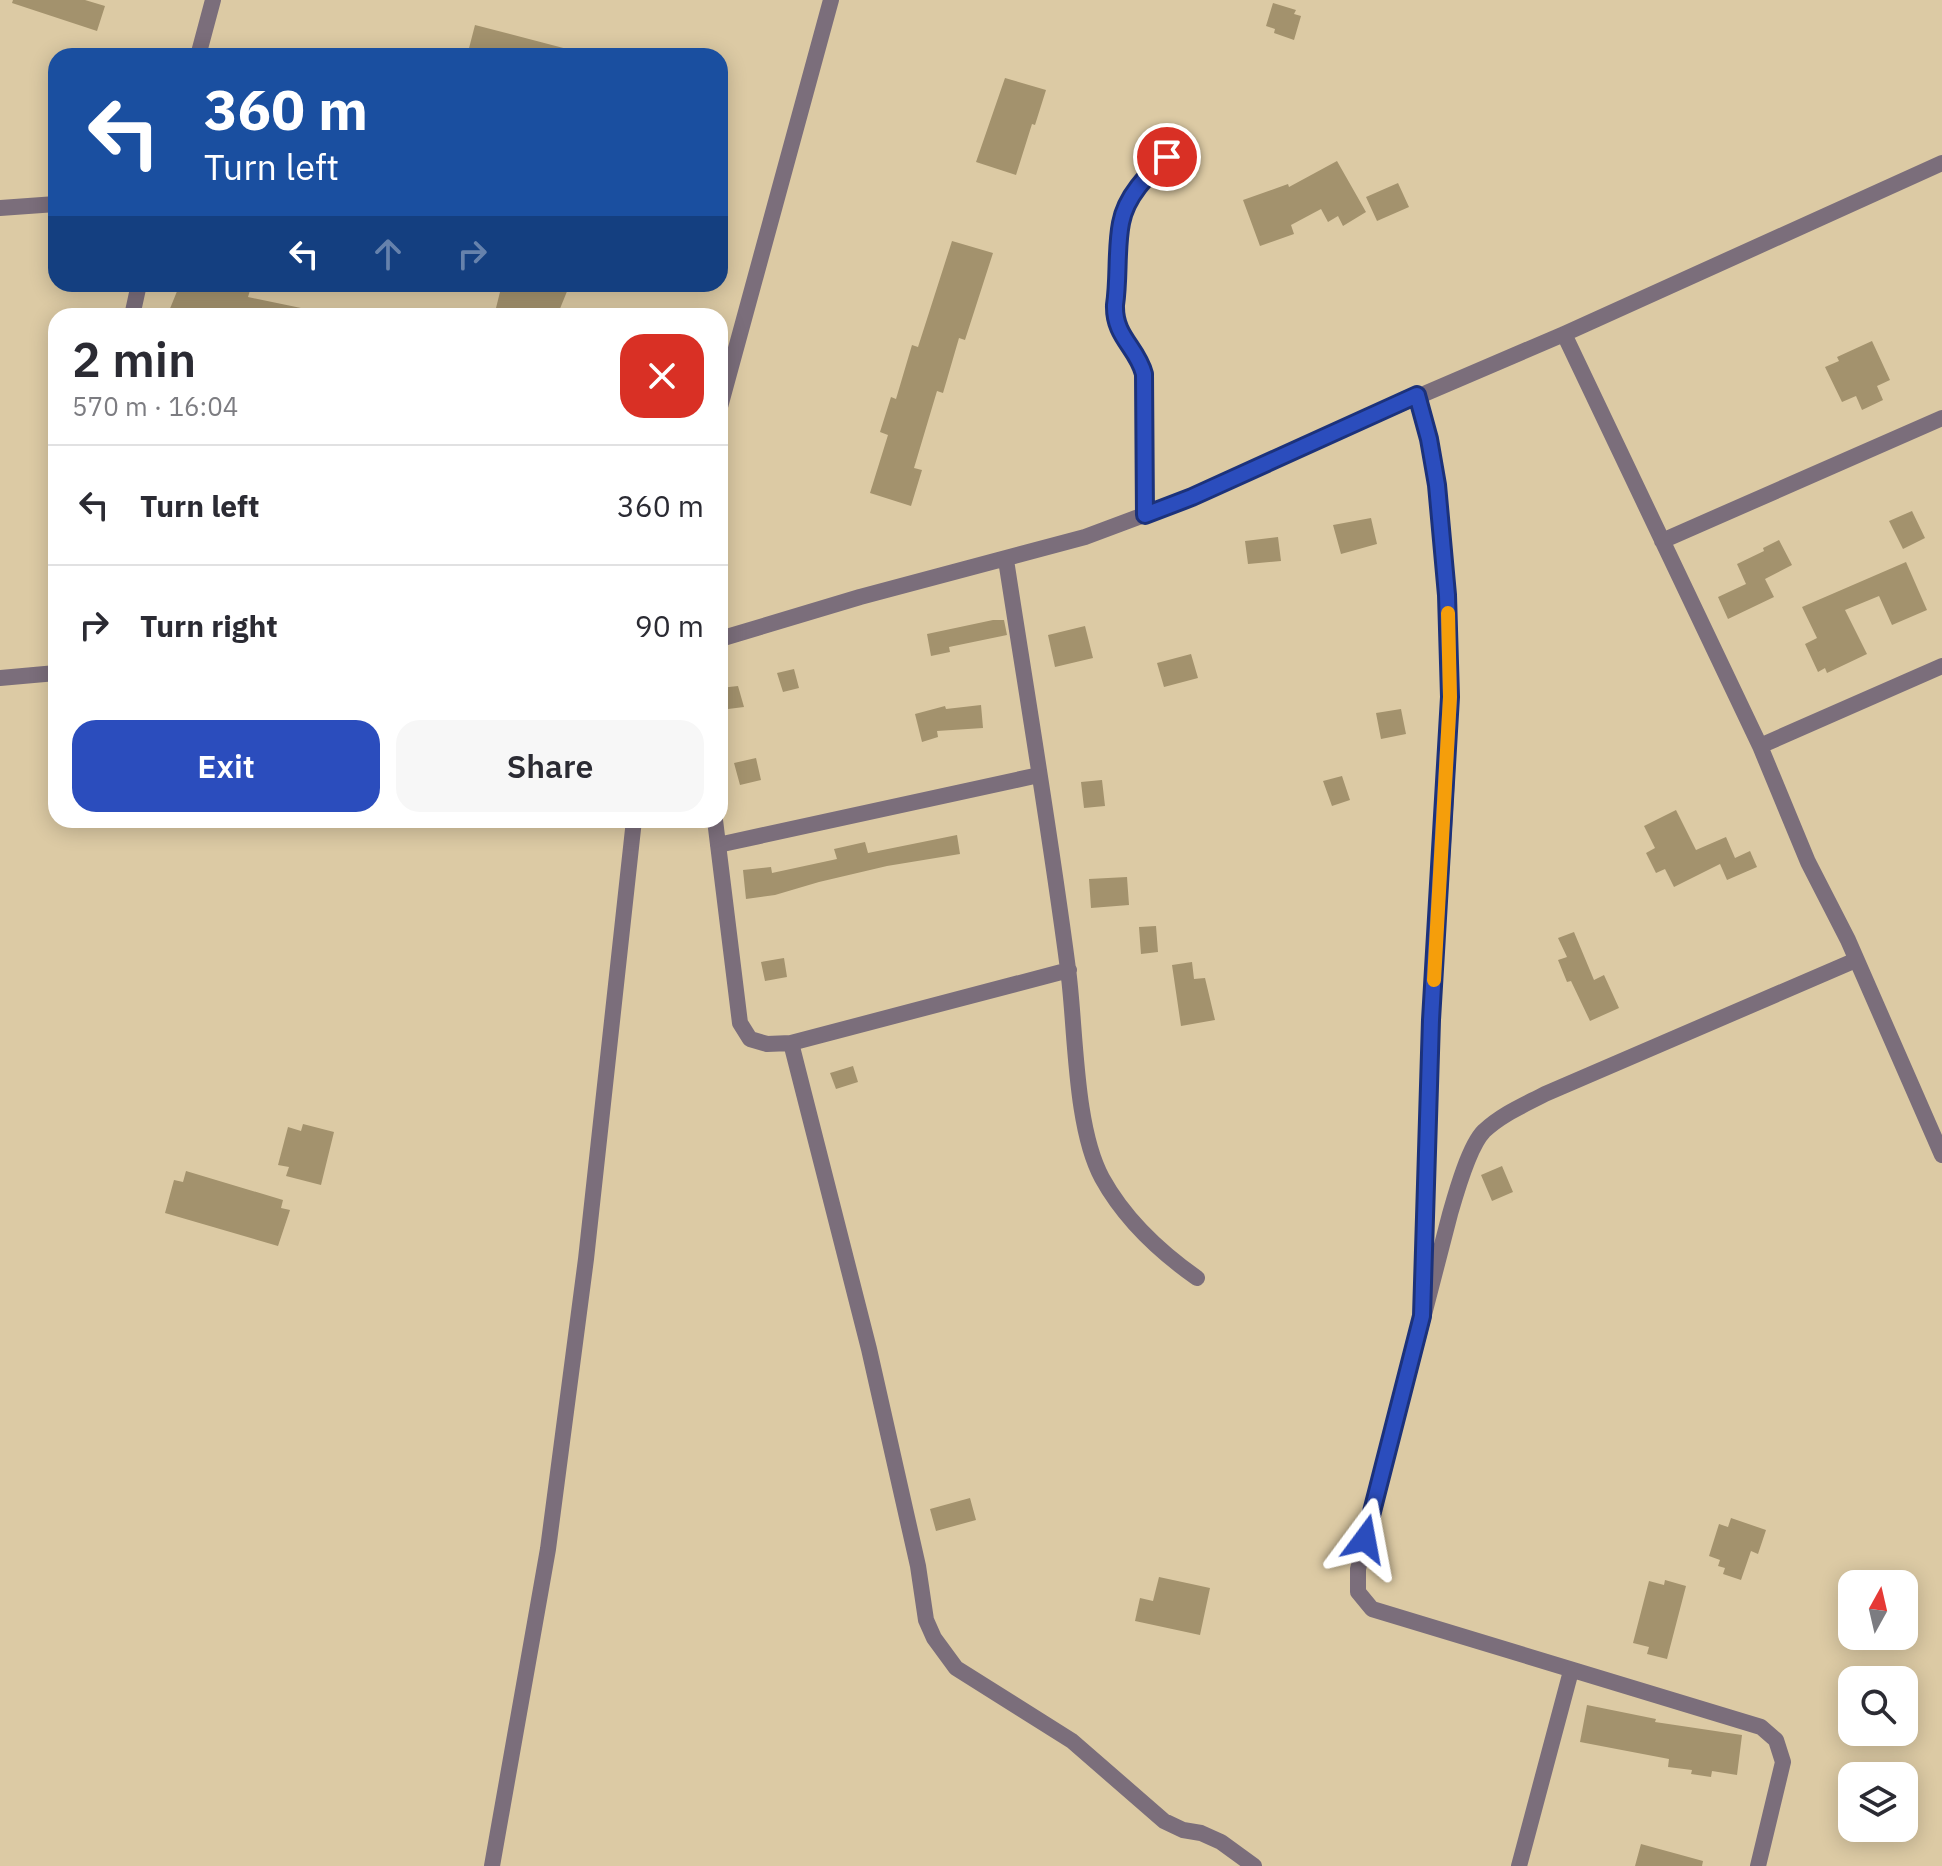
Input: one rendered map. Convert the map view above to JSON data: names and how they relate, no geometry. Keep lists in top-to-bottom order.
{
  "north": "top",
  "page": {
    "turn": ["360 m", "Turn left"],
    "heading": ["2 min", "570 m · 16:04"],
    "list": [
      {
        "name": "Turn left",
        "value": "360 m"
      },
      {
        "name": "Turn right",
        "value": "90 m"
      }
    ],
    "buttons": ["Exit", "Share"]
  }
}
